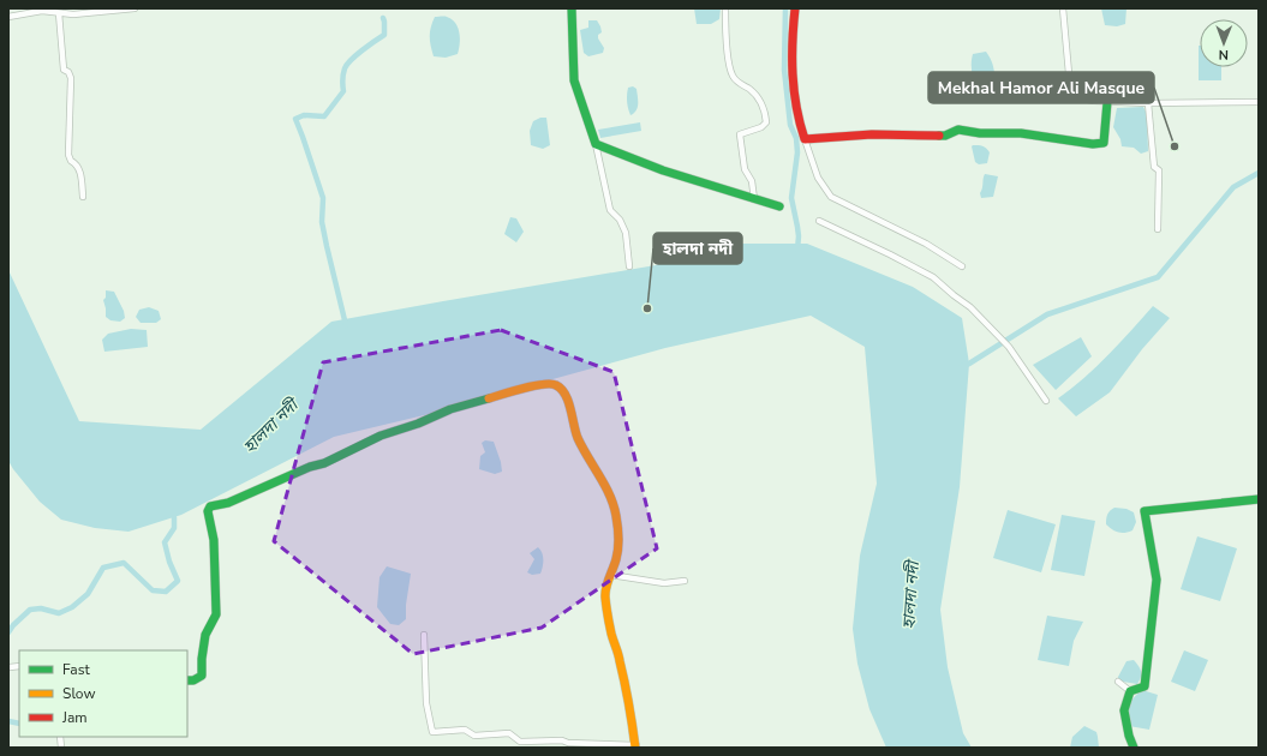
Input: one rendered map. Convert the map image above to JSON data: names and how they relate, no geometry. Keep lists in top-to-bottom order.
{
  "water": ["হালদা নদী"],
  "places": ["Mekhal Hamor Ali Masque", "হালদা নদী"],
  "legend": ["Fast", "Slow", "Jam"],
  "north": "bottom"
}
